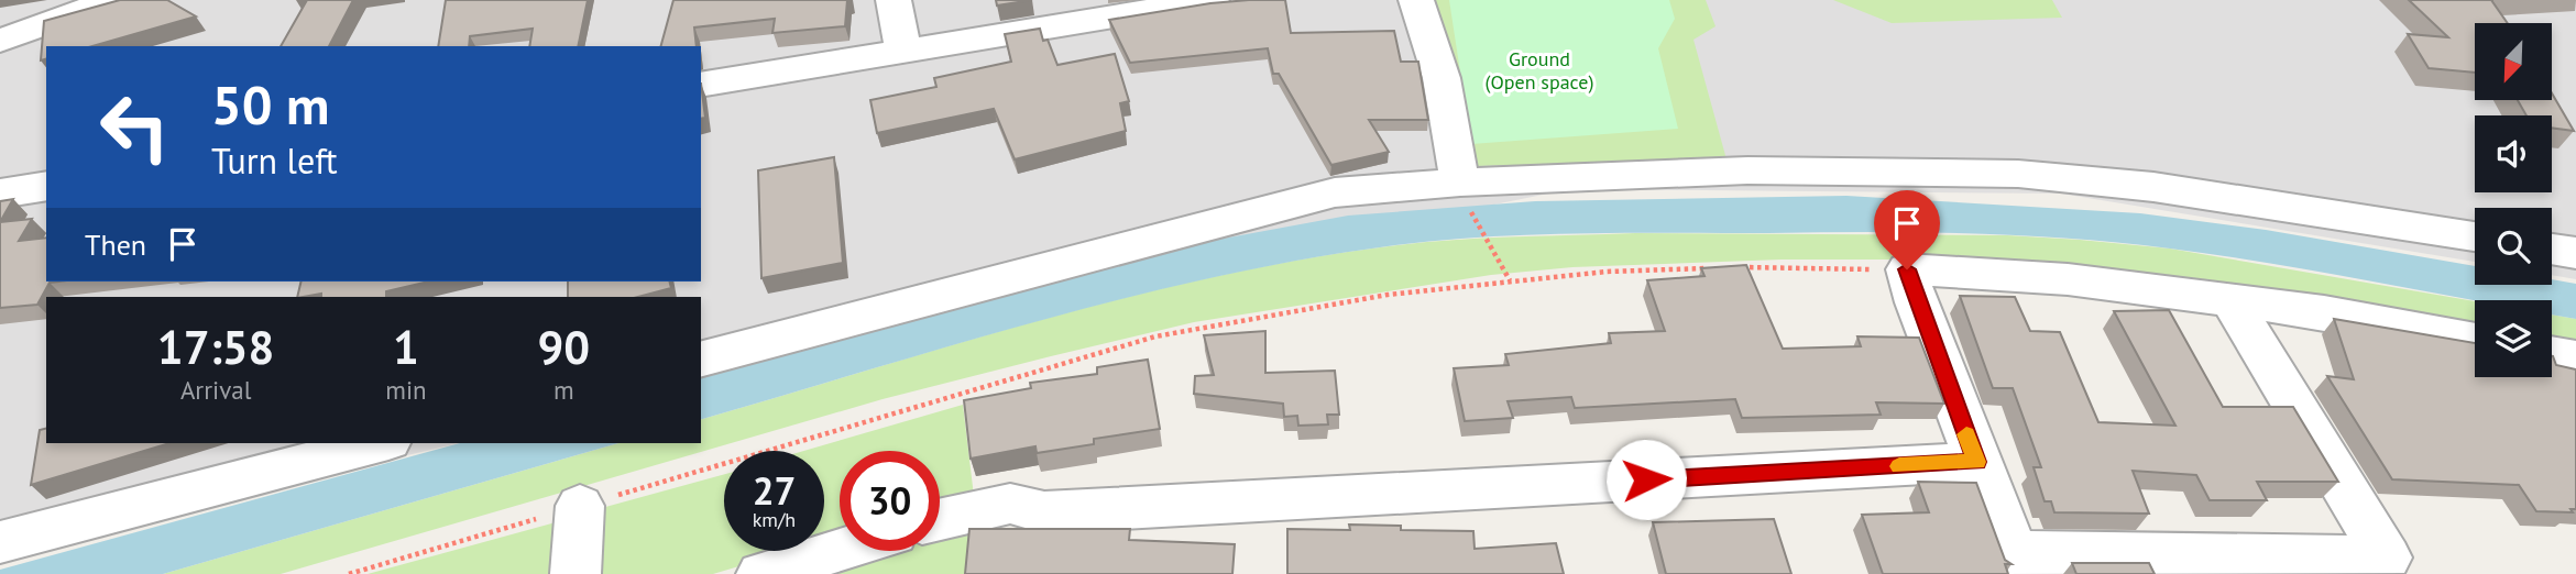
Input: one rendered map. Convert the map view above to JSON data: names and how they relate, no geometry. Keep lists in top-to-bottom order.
{
  "parks": ["Ground (Open space)"],
  "north": "bottom left",
  "page": {
    "turn": ["50 m", "Turn left"],
    "then": "Then",
    "eta": [
      "17:58",
      "Arrival",
      "1",
      "min",
      "90",
      "m"
    ],
    "speed": "27 km/h",
    "limit": "30"
  }
}
